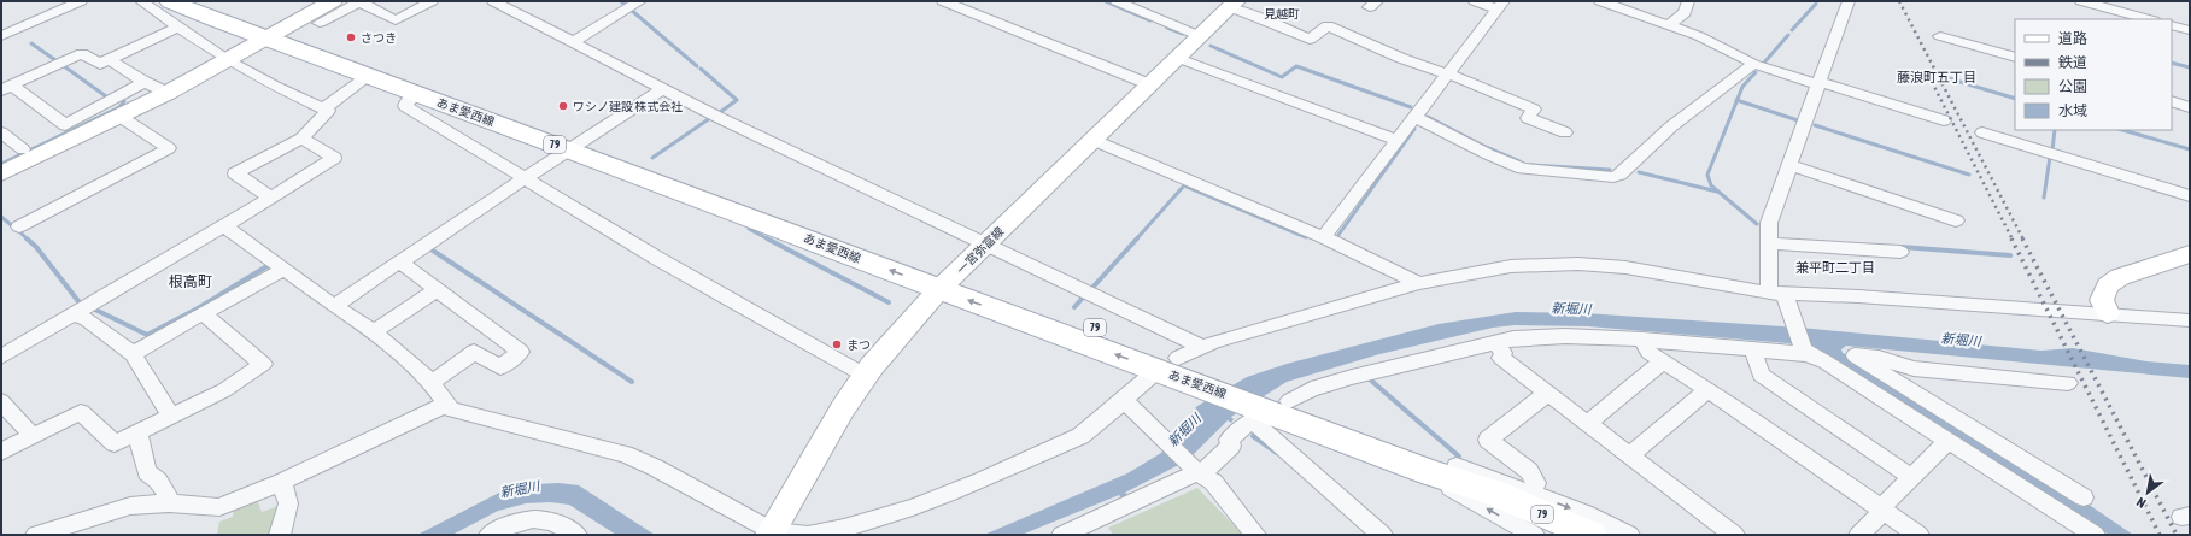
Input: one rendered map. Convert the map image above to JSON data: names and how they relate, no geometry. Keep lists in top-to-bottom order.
{
  "streets": {
    "main road": ["あま愛西線", "79", "一宮弥富線"]
  },
  "crossings": [
    ["あま愛西線", "一宮弥富線"]
  ],
  "districts": [
    "見越町",
    "藤浪町五丁目",
    "兼平町二丁目",
    "根高町"
  ],
  "water": ["新堀川"],
  "places": ["さつき", "ワシノ建設 株式会社", "まつ"],
  "legend": [
    "道路",
    "鉄道",
    "公園",
    "水域"
  ],
  "north": "bottom left"
}
